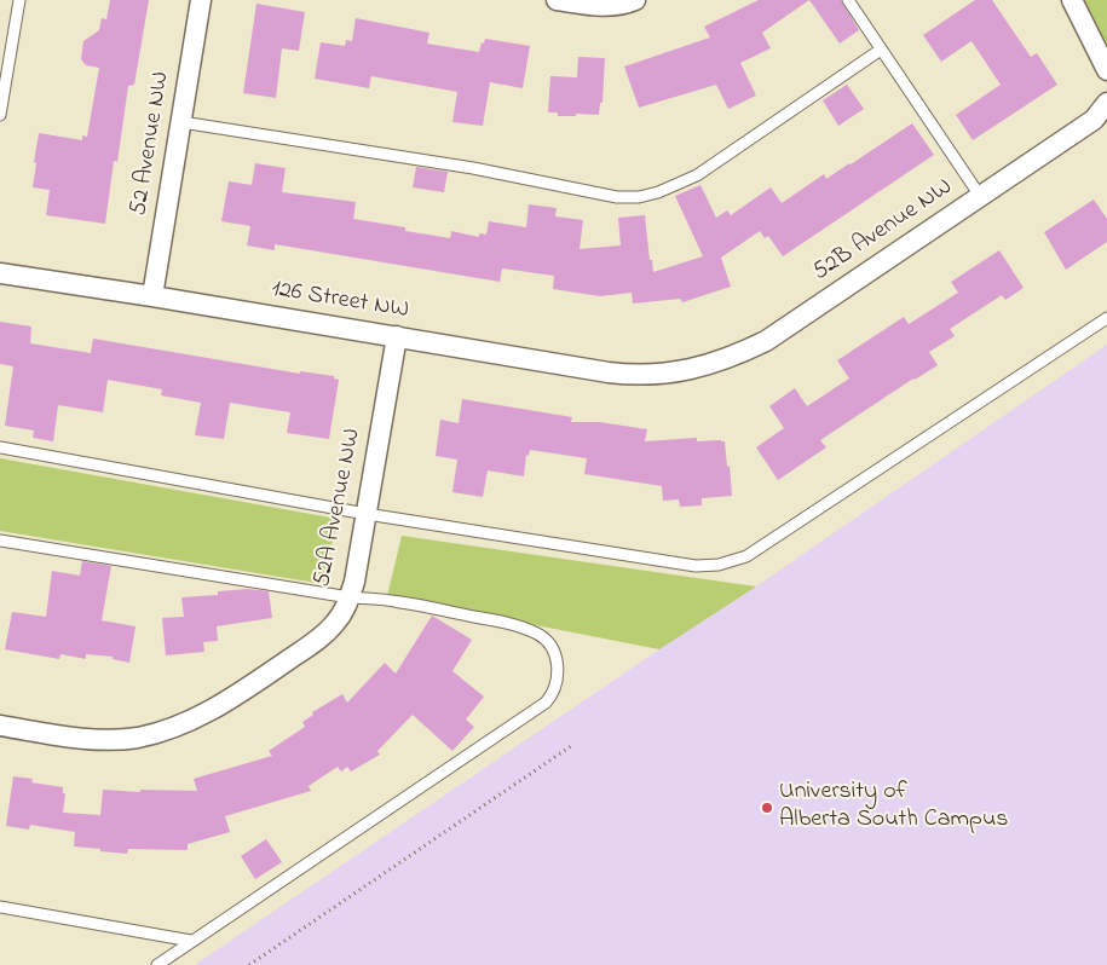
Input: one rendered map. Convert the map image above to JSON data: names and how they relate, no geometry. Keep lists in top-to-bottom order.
{
  "streets": {
    "street": [
      "52 Avenue NW",
      "52B Avenue NW",
      "126 Street NW",
      "52A Avenue NW"
    ]
  },
  "crossings": [
    ["52 Avenue NW", "126 Street NW"],
    ["52B Avenue NW", "126 Street NW"],
    ["126 Street NW", "52A Avenue NW"]
  ],
  "places": ["University of Alberta South Campus"]
}
